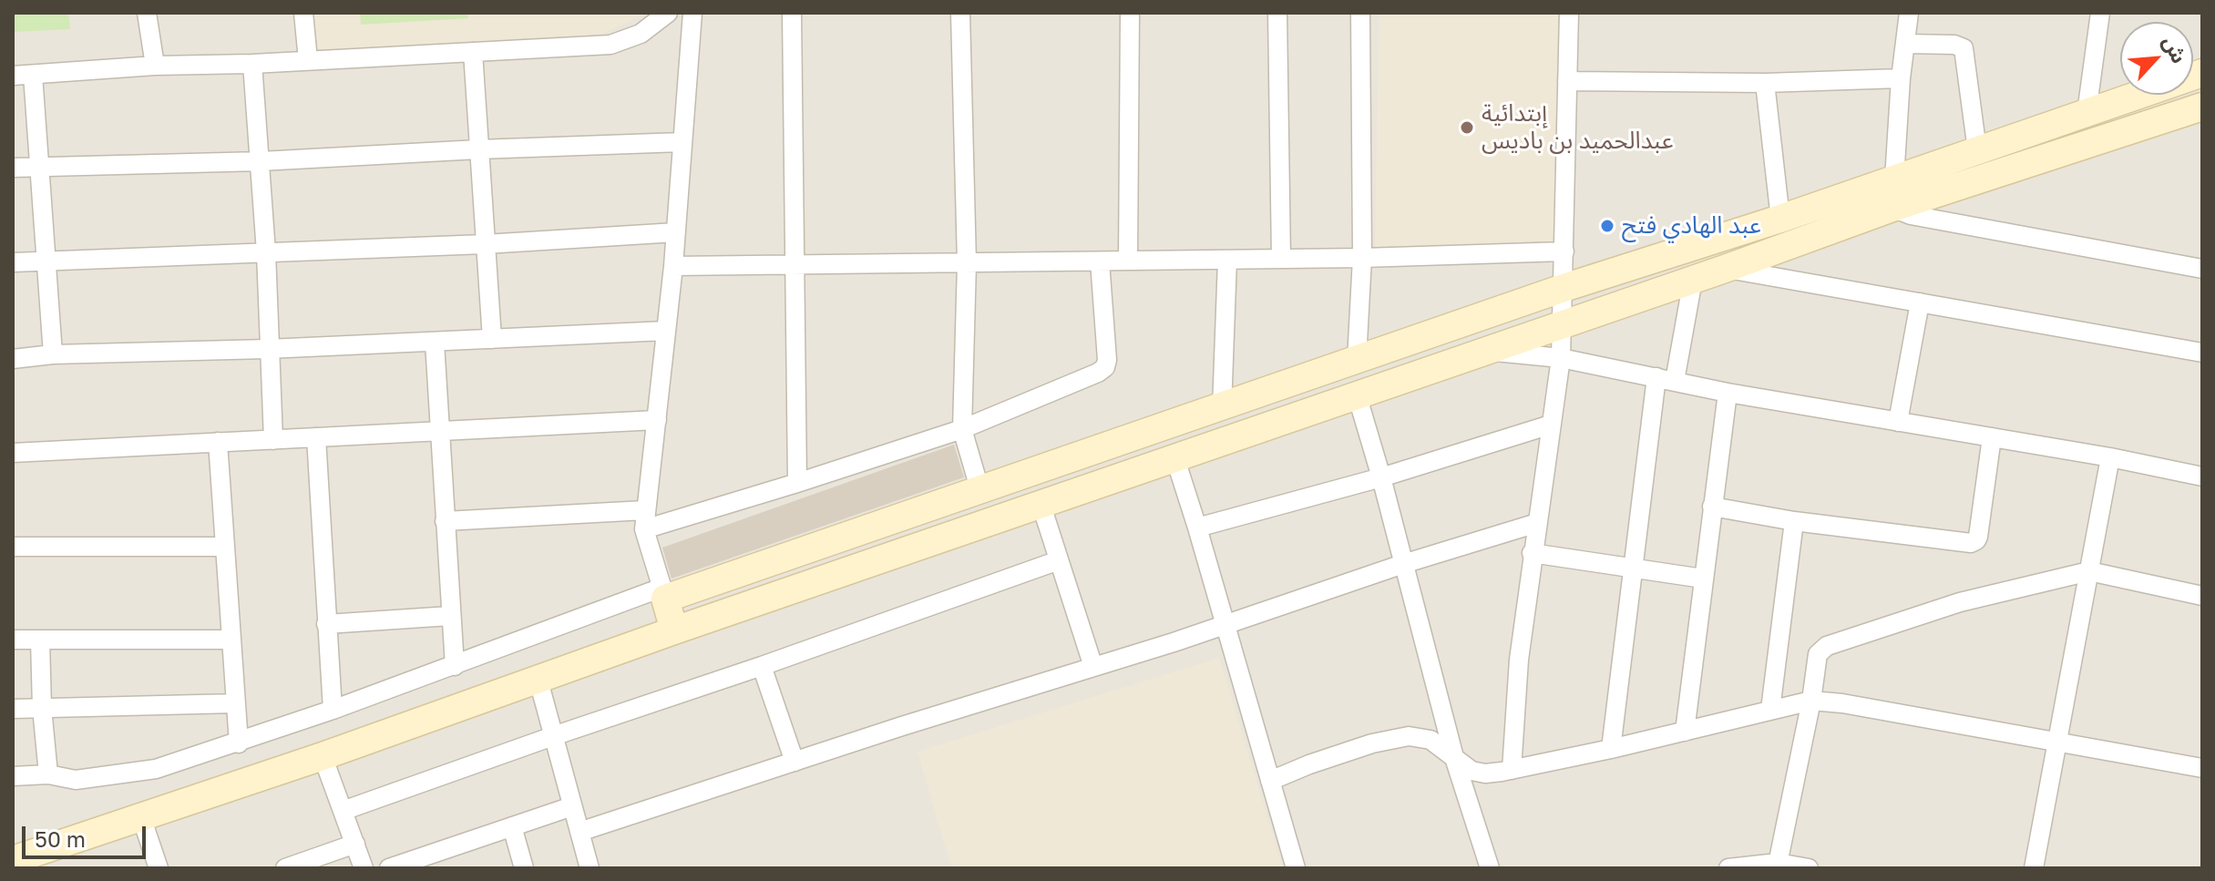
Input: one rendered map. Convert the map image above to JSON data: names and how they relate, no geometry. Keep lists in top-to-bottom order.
{
  "places": ["إبتدائية عبدالحميد بن باديس", "عبد الهادي فتح"],
  "scale_bar": "50 m",
  "north": "top right"
}
